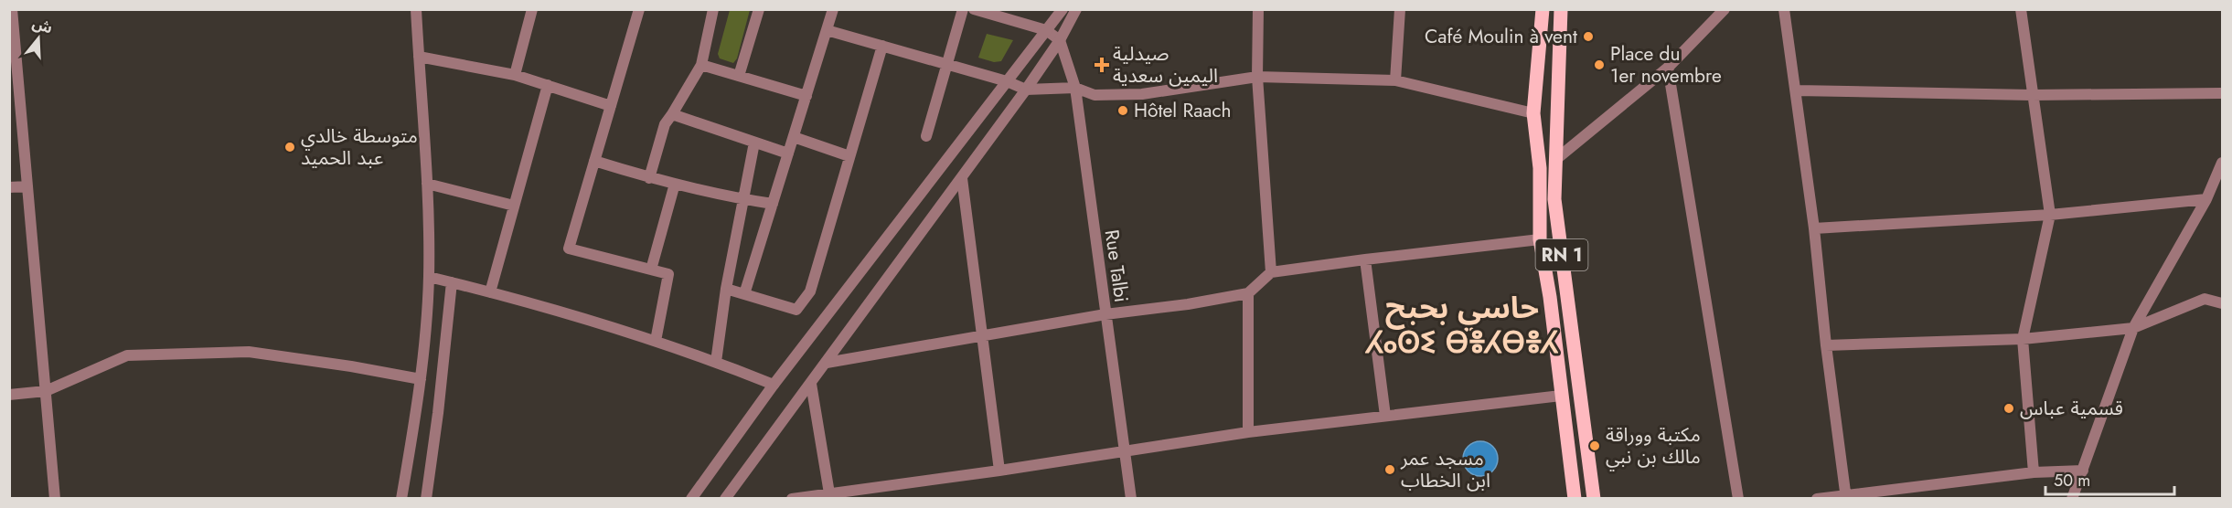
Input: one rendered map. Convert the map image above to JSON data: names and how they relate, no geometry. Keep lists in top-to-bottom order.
{
  "streets": {
    "main road": ["RN 1"],
    "street": ["Rue Talbi"]
  },
  "districts": ["حاسي بحبح ⵃⴰⵙⵉ ⴱⴻⵃⴱⴻⵃ"],
  "places": {
    "other": [
      "Café Moulin à vent",
      "Place du 1er novembre",
      "Hôtel Raach",
      "متوسطة خالدي عبد الحميد",
      "قسمية عباس",
      "مكتبة ووراقة مالك بن نبي",
      "مسجد عمر ابن الخطاب"
    ],
    "health": ["صيدلية اليمين سعدية"]
  },
  "scale_bar": "50 m",
  "north": "top"
}
